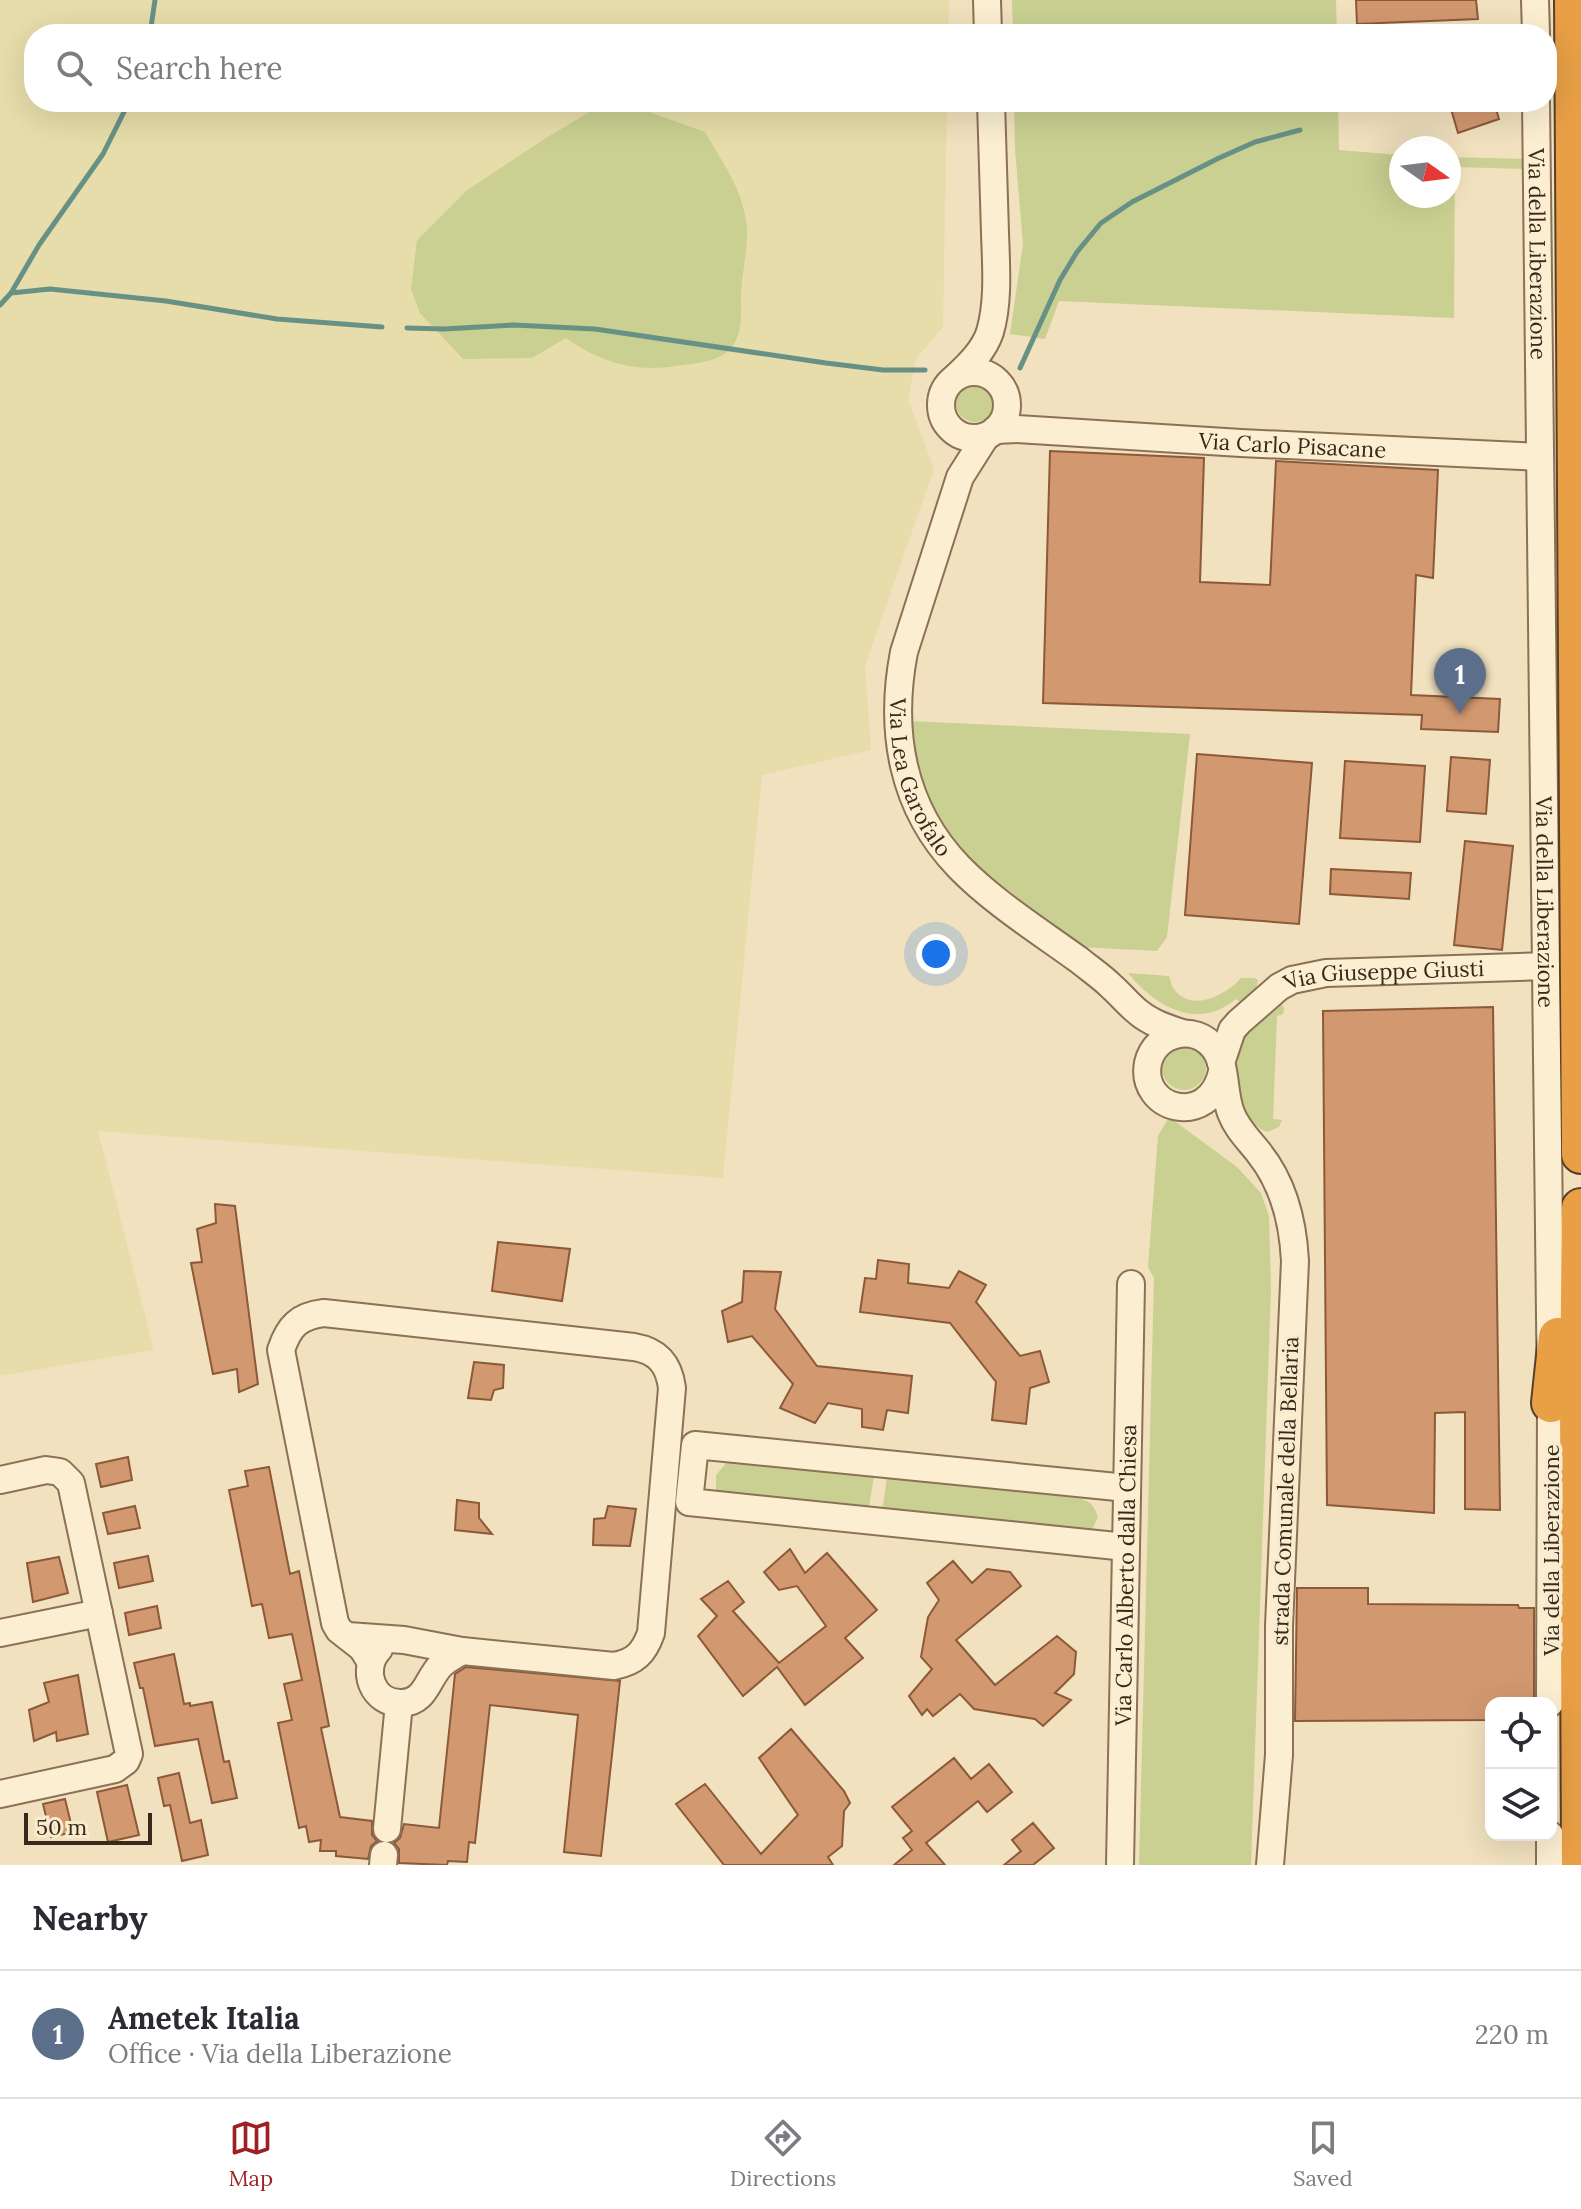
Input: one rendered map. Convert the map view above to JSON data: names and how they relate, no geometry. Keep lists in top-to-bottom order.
{
  "streets": {
    "street": [
      "Via della Liberazione",
      "Via Carlo Pisacane",
      "Via Lea Garofalo",
      "Via Giuseppe Giusti",
      "strada Comunale della Bellaria",
      "Via Carlo Alberto dalla Chiesa"
    ]
  },
  "crossings": [
    ["Via della Liberazione", "Via Carlo Pisacane"],
    ["Via della Liberazione", "Via Giuseppe Giusti"],
    ["Via Carlo Pisacane", "Via Lea Garofalo"],
    ["Via Lea Garofalo", "Via Giuseppe Giusti"]
  ],
  "scale_bar": "50 m",
  "north": "right",
  "page": {
    "search": "Search here",
    "pins": "1",
    "scale": "50 m",
    "heading": "Nearby",
    "list": [
      {
        "mark": "1",
        "name": "Ametek Italia",
        "note": "Office · Via della Liberazione",
        "value": "220 m"
      }
    ],
    "nav": ["Map", "Directions", "Saved"]
  }
}
